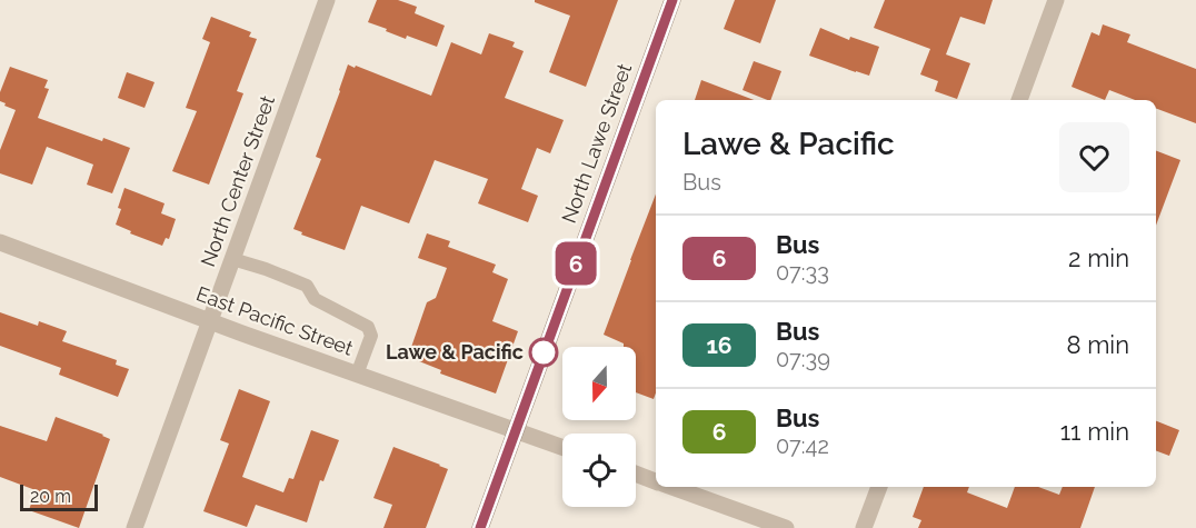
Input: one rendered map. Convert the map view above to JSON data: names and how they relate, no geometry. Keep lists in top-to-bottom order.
{
  "streets": {
    "main road": ["North Lawe Street"],
    "street": ["North Center Street", "East Pacific Street"]
  },
  "crossings": [
    ["North Lawe Street", "East Pacific Street"],
    ["North Center Street", "East Pacific Street"]
  ],
  "places": ["Lawe & Pacific"],
  "lines": ["bus line 6"],
  "scale_bar": "20 m",
  "north": "bottom",
  "page": {
    "on_map": "6",
    "heading": ["Lawe & Pacific", "Bus"],
    "list": [
      {
        "mark": "6",
        "name": "Bus",
        "note": "07:33",
        "value": "2 min"
      },
      {
        "mark": "16",
        "name": "Bus",
        "note": "07:39",
        "value": "8 min"
      },
      {
        "mark": "6",
        "name": "Bus",
        "note": "07:42",
        "value": "11 min"
      }
    ],
    "scale": "20 m"
  }
}
